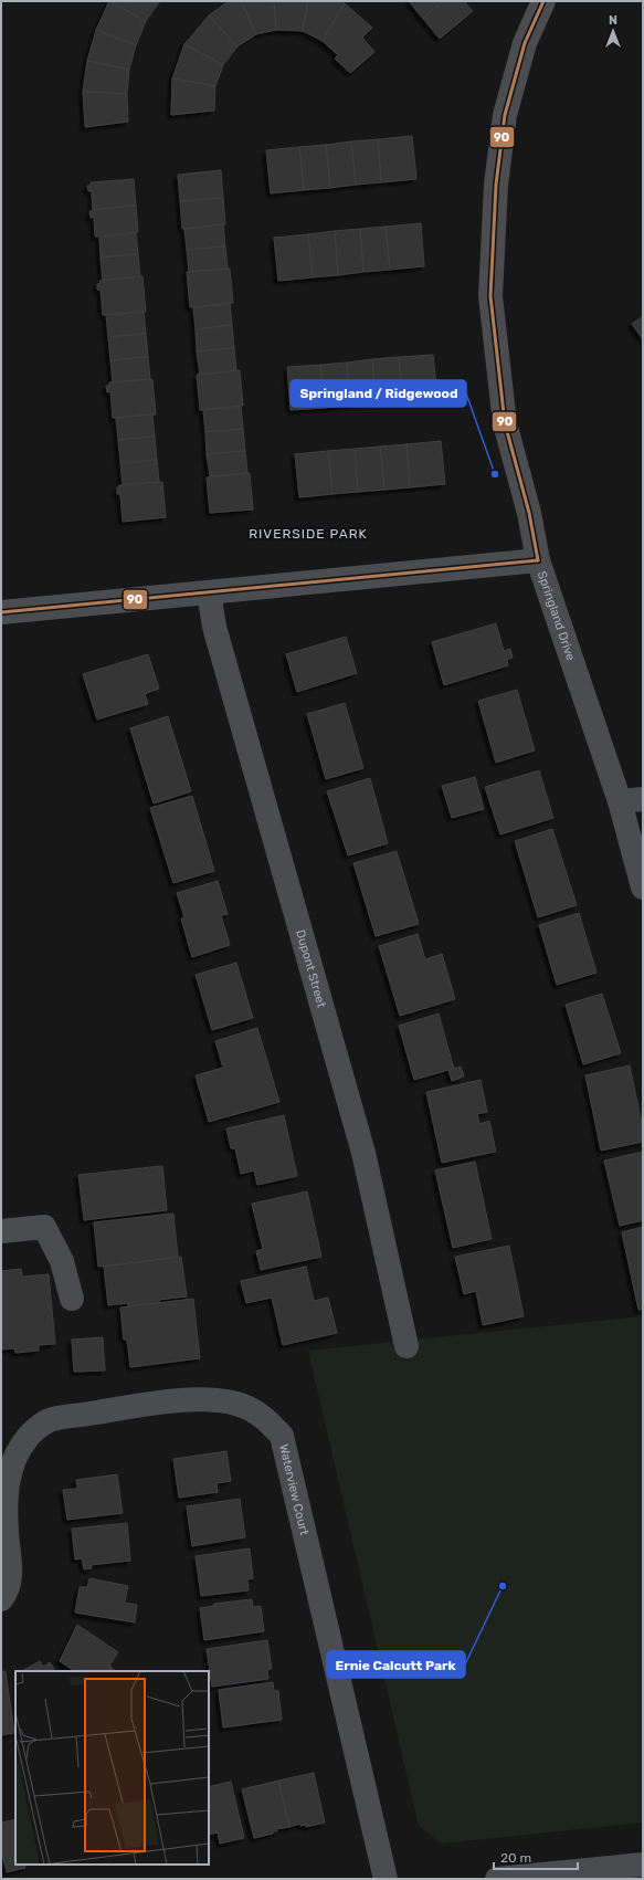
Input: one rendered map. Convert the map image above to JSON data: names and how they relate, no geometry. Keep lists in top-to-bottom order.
{
  "streets": {
    "street": ["Springland Drive", "Dupont Street", "Waterview Court"]
  },
  "districts": ["RIVERSIDE PARK"],
  "places": ["Springland / Ridgewood", "Ernie Calcutt Park"],
  "lines": ["transit line 90"],
  "scale_bar": "20 m",
  "north": "top"
}
